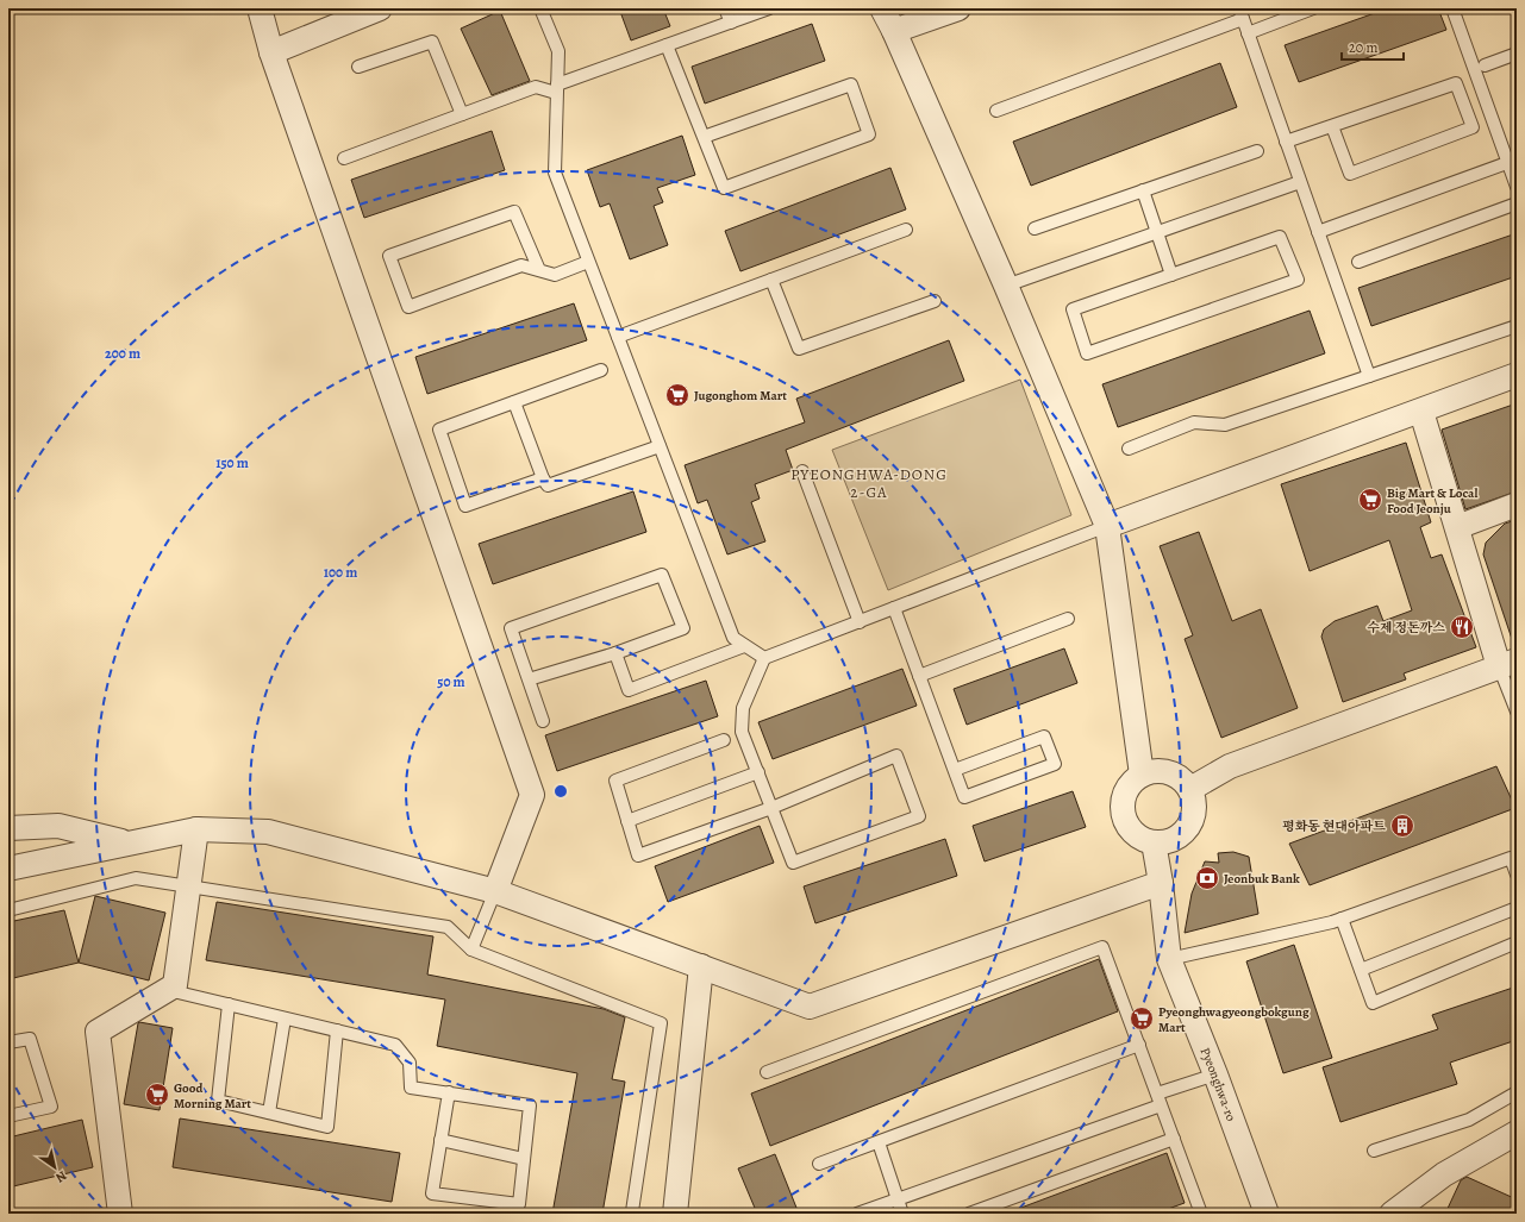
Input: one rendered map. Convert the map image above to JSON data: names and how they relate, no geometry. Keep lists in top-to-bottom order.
{
  "streets": {
    "street": ["Pyeonghwa-ro"]
  },
  "districts": ["PYEONGHWA-DONG 2-GA"],
  "places": {
    "supermarket": [
      "Jugonghom Mart",
      "Big Mart & Local Food Jeonju",
      "Pyeonghwagyeongbokgung Mart",
      "Good Morning Mart"
    ],
    "restaurant": ["수제 정돈까스"],
    "building": ["평화동 현대아파트"],
    "bank": ["Jeonbuk Bank"]
  },
  "scale_bar": "20 m",
  "north": "bottom right",
  "rings": [
    "200 m",
    "150 m",
    "100 m",
    "50 m"
  ]
}
